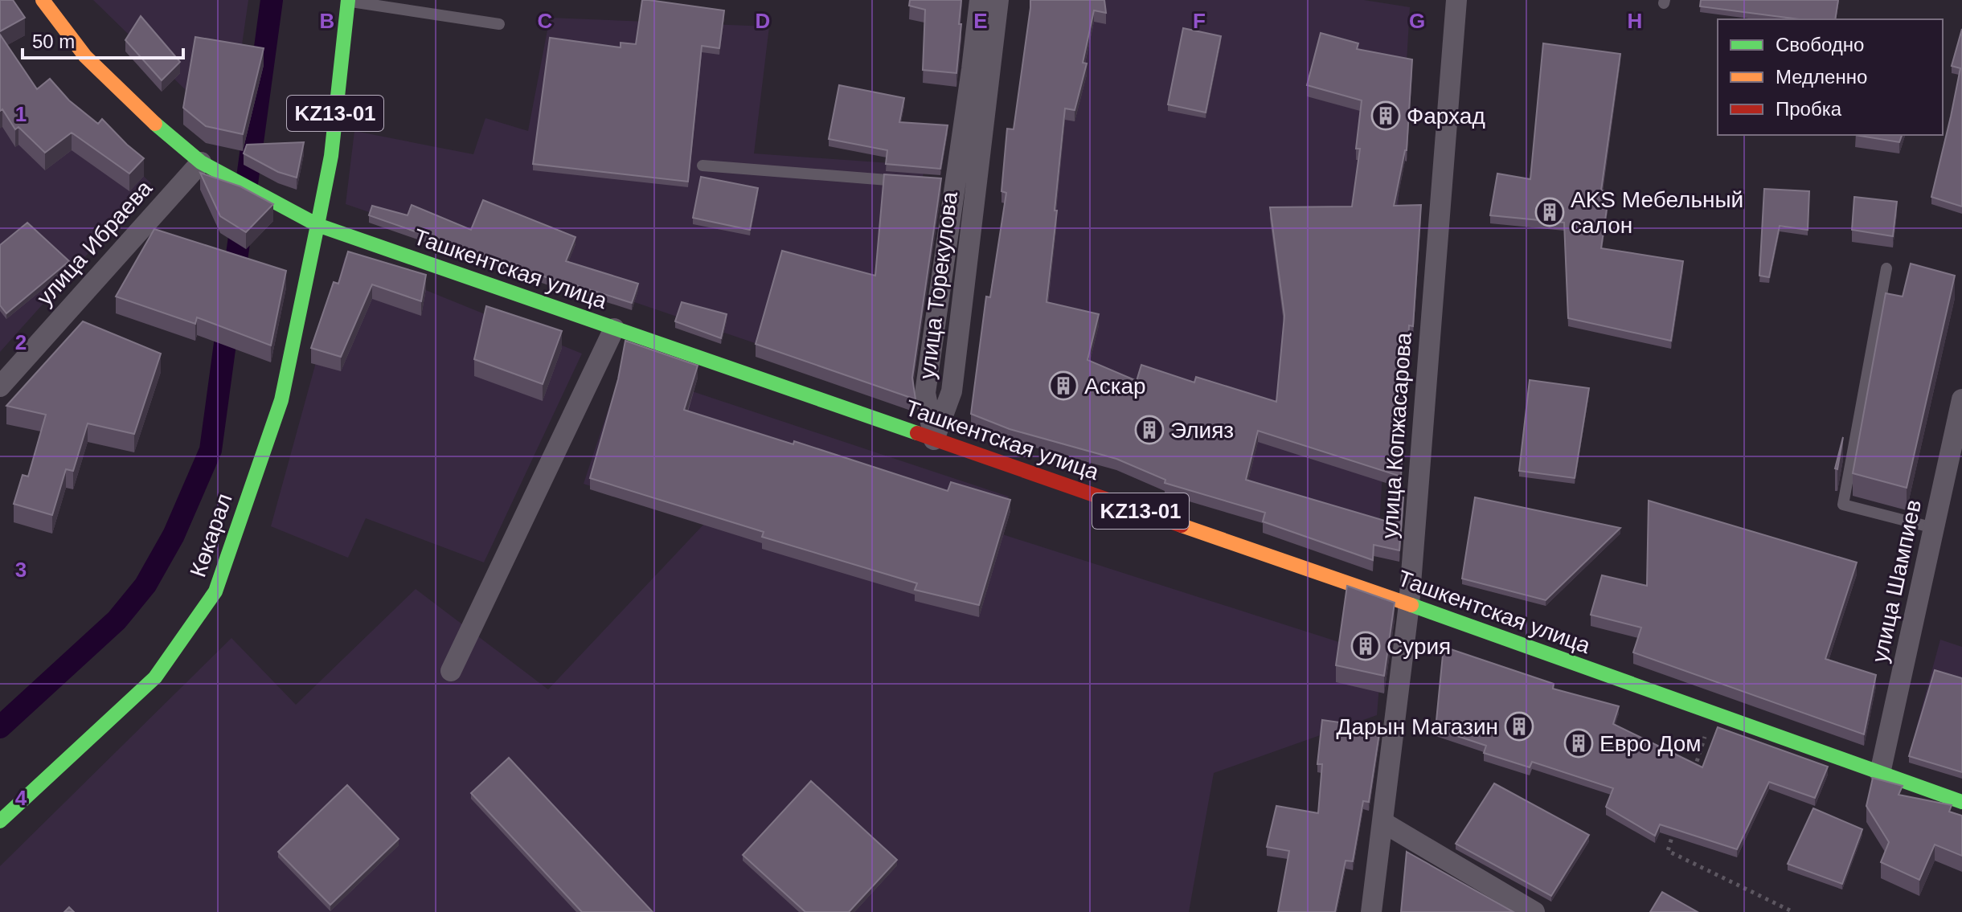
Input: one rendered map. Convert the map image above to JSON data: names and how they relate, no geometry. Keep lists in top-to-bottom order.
{
  "streets": {
    "main road": ["KZ13-01", "Ташкентская улица", "Көкарал"],
    "street": [
      "улица Ибраева",
      "улица Торекулова",
      "улица Копжасарова",
      "улица Шампиев"
    ]
  },
  "crossings": [
    ["KZ13-01", "Ташкентская улица"],
    ["KZ13-01", "Көкарал"],
    ["улица Ибраева", "Ташкентская улица"],
    ["Ташкентская улица", "улица Торекулова"],
    ["Ташкентская улица", "улица Копжасарова"],
    ["Ташкентская улица", "Көкарал"],
    ["Ташкентская улица", "улица Шампиев"]
  ],
  "places": {
    "building": [
      "Фархад",
      "AKS Мебельный салон",
      "Аскар",
      "Элияз",
      "Сурия",
      "Дарын Магазин",
      "Евро Дом"
    ]
  },
  "legend": ["Свободно", "Медленно", "Пробка"],
  "scale_bar": "50 m",
  "grid": {
    "columns": [
      "B",
      "C",
      "D",
      "E",
      "F",
      "G",
      "H"
    ],
    "rows": [
      "1",
      "2",
      "3",
      "4"
    ]
  }
}
